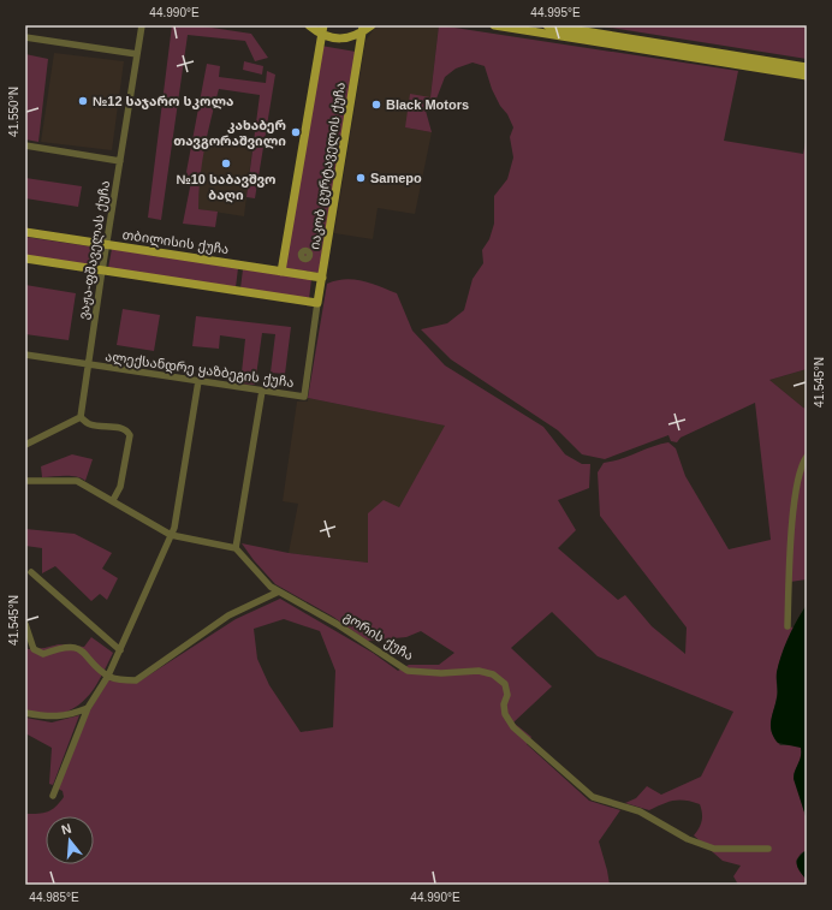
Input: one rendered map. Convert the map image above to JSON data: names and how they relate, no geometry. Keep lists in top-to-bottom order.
{
  "streets": {
    "main road": ["იაკობ ცურტაველის ქუჩა", "თბილისის ქუჩა"],
    "street": ["ვაჟა-ფშაველას ქუჩა", "ალექსანდრე ყაზბეგის ქუჩა", "გორის ქუჩა"]
  },
  "crossings": [
    ["იაკობ ცურტაველის ქუჩა", "თბილისის ქუჩა"],
    ["იაკობ ცურტაველის ქუჩა", "ალექსანდრე ყაზბეგის ქუჩა"],
    ["თბილისის ქუჩა", "ვაჟა-ფშაველას ქუჩა"],
    ["ვაჟა-ფშაველას ქუჩა", "ალექსანდრე ყაზბეგის ქუჩა"]
  ],
  "places": [
    "№12 საჯარო სკოლა",
    "Black Motors",
    "კახაბერ თავგორაშვილი",
    "№10 საბავშვო ბაღი",
    "Samepo"
  ],
  "north": "top",
  "coordinates": [
    "44.990°E",
    "44.995°E",
    "41.550°N",
    "41.545°N",
    "44.985°E"
  ]
}
